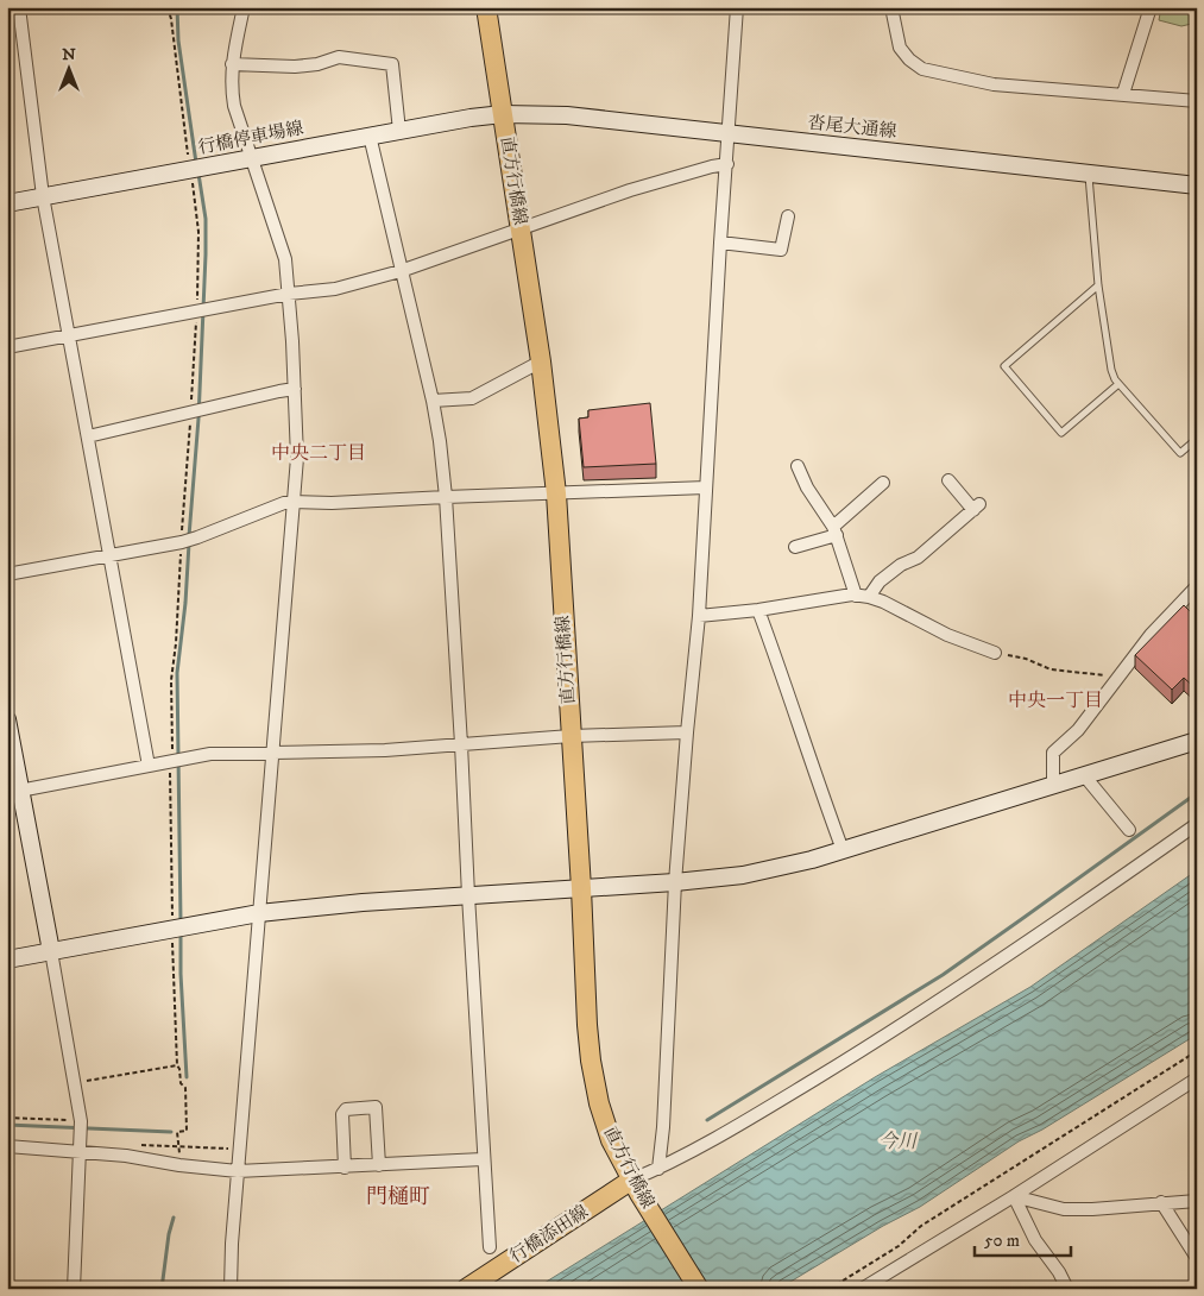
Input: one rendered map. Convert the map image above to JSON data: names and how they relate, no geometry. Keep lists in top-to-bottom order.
{
  "streets": {
    "main road": ["直方行橋線", "行橋添田線"],
    "street": ["沓尾大通線", "行橋停車場線"]
  },
  "crossings": [
    ["沓尾大通線", "行橋停車場線"],
    ["沓尾大通線", "直方行橋線"],
    ["行橋停車場線", "直方行橋線"],
    ["直方行橋線", "行橋添田線"]
  ],
  "districts": ["中央二丁目", "中央一丁目", "門樋町"],
  "water": ["今川"],
  "scale_bar": "50 m",
  "north": "top"
}
